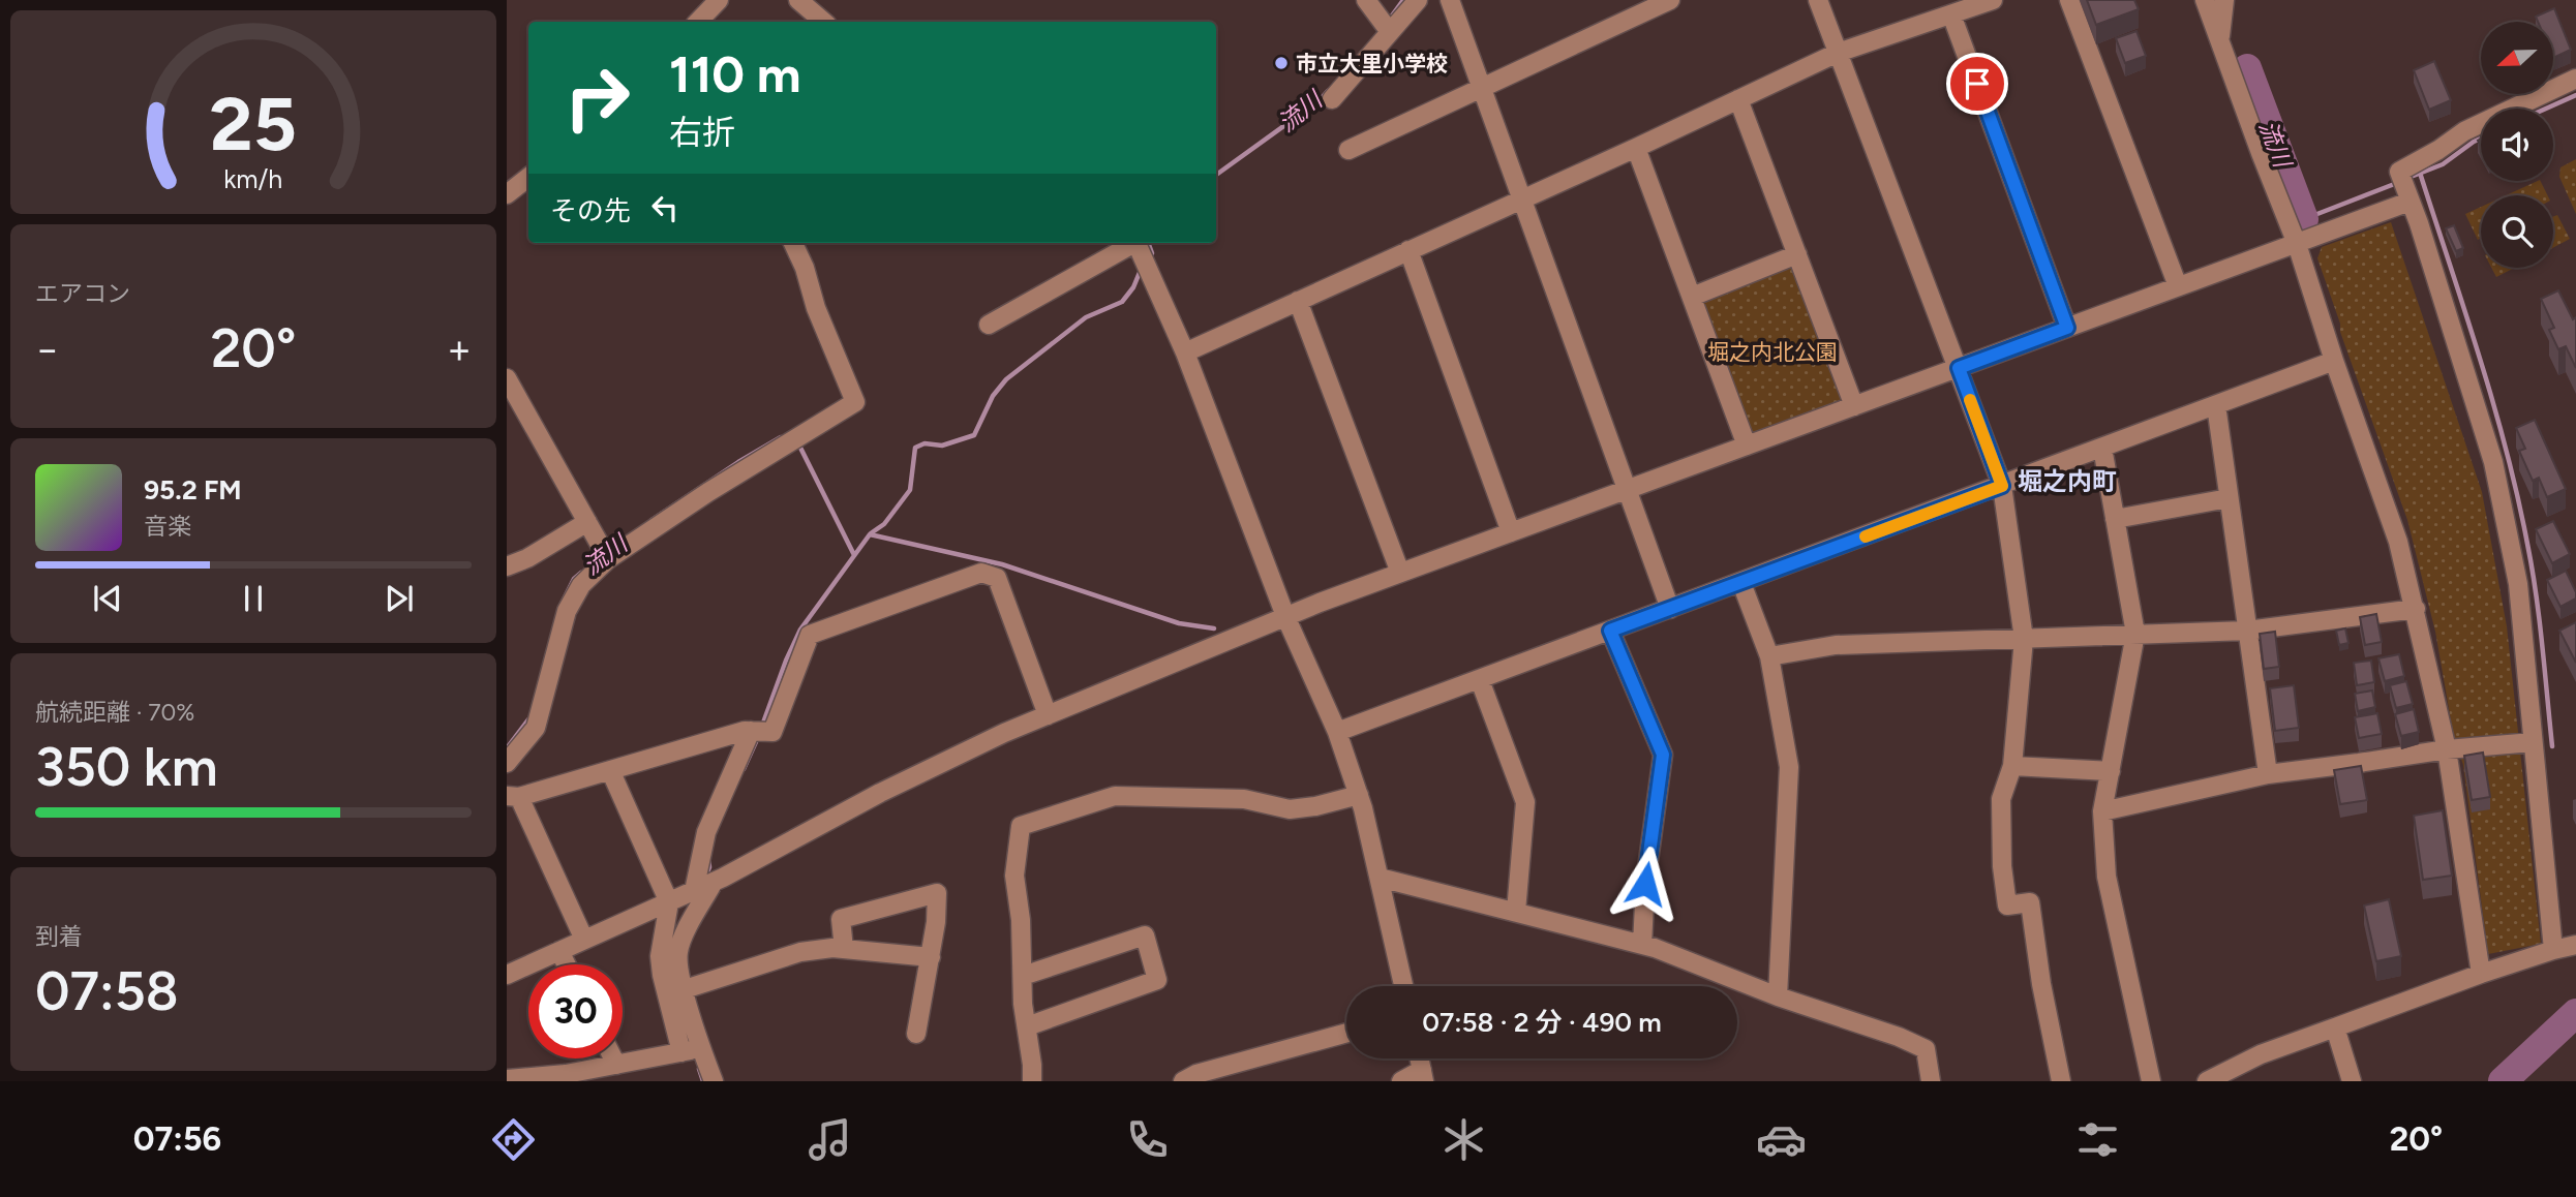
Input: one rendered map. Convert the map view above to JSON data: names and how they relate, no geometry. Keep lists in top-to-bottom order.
{
  "districts": ["堀之内町"],
  "water": ["流川"],
  "parks": ["堀之内北公園"],
  "places": ["市立大里小学校"],
  "north": "left",
  "page": {
    "turn": ["110 m", "右折"],
    "then": "その先",
    "tile": [
      "エアコン",
      ["航続距離 · 70%", "350 km"],
      ["到着", "07:58"]
    ],
    "heat": ["−", "20°", "+"],
    "song": ["95.2 FM", "音楽"],
    "limit": "30",
    "trip": "07:58 · 2 分 · 490 m",
    "tabs": ["07:56", "20°"],
    "gauge": ["25", "km/h"]
  }
}
